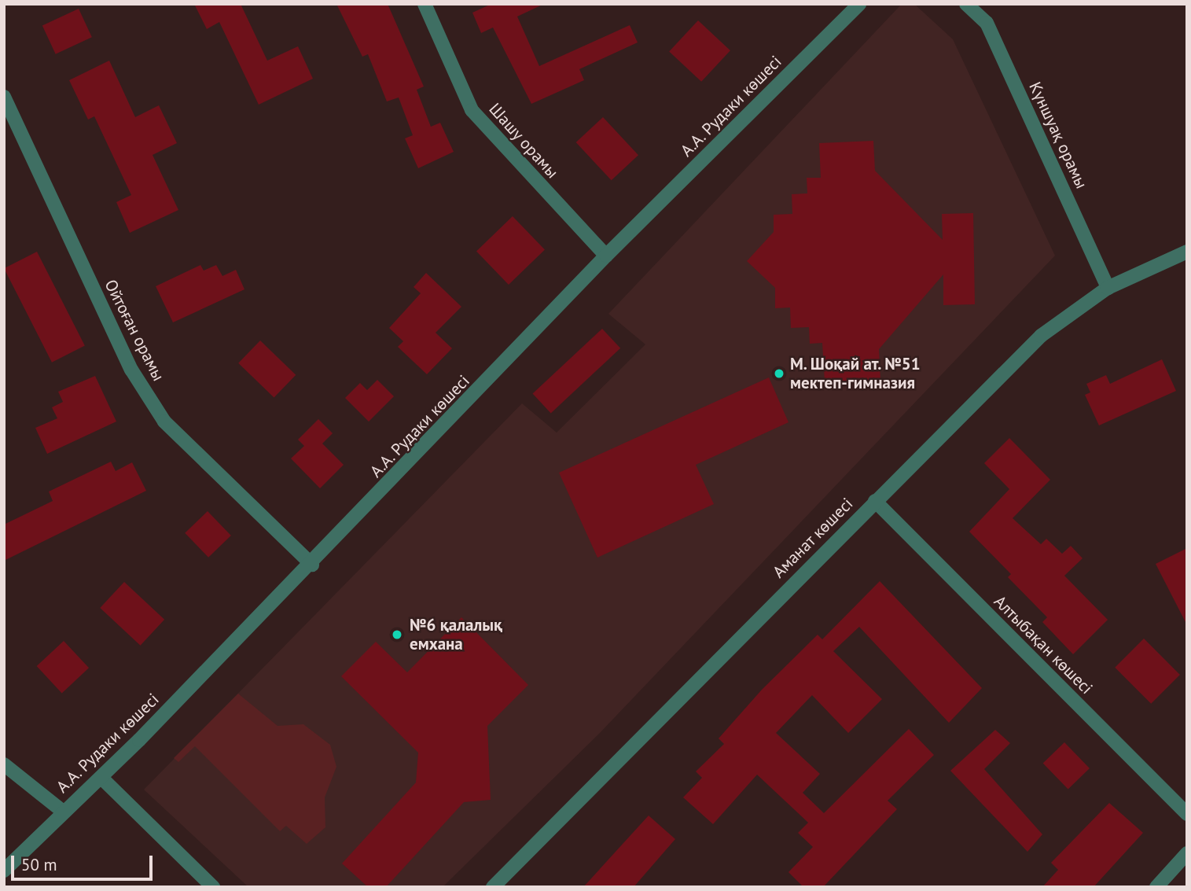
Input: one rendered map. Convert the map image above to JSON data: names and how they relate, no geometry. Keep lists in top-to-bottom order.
{
  "streets": {
    "street": [
      "А.А. Рудаки көшесі",
      "Күншуақ орамы",
      "Шашу орамы",
      "Ойтоған орамы",
      "Аманат көшесі",
      "Алтыбақан көшесі"
    ]
  },
  "crossings": [
    ["А.А. Рудаки көшесі", "Шашу орамы"],
    ["А.А. Рудаки көшесі", "Ойтоған орамы"],
    ["Күншуақ орамы", "Аманат көшесі"],
    ["Аманат көшесі", "Алтыбақан көшесі"]
  ],
  "places": ["М. Шоқай ат. №51 мектеп-гимназия", "№6 қалалық емхана"],
  "scale_bar": "50 m"
}
